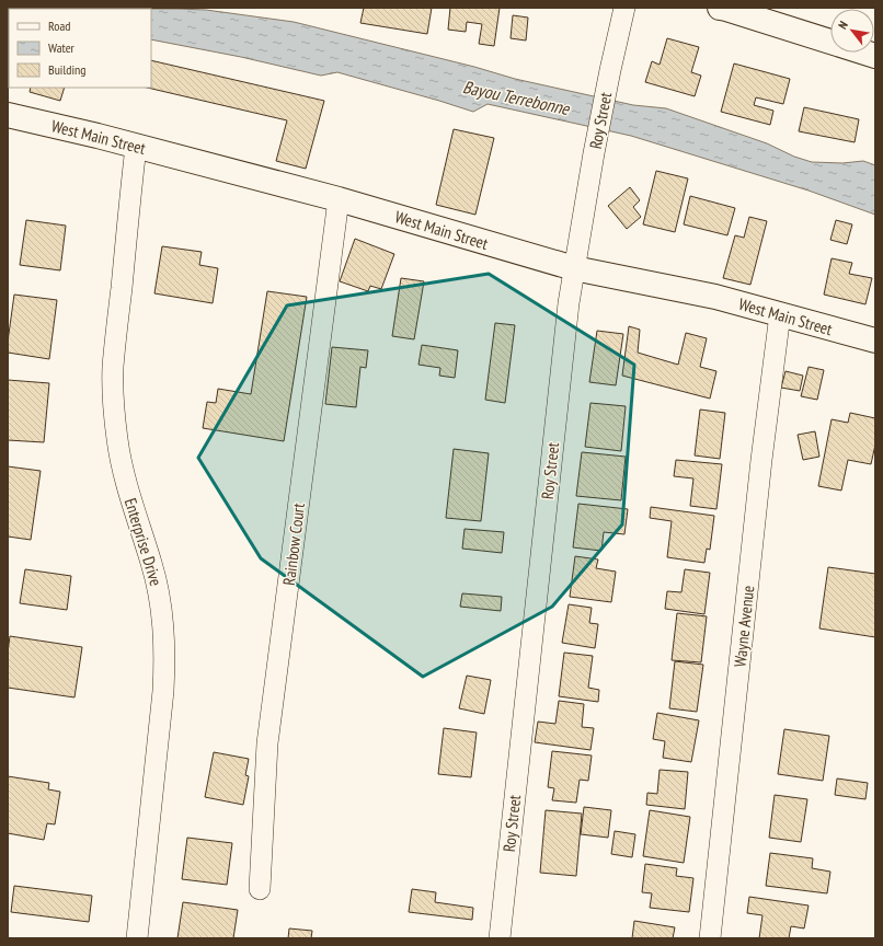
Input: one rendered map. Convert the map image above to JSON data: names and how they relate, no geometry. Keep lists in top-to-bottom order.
{
  "streets": {
    "main road": ["West Main Street"],
    "street": [
      "Roy Street",
      "Enterprise Drive",
      "Rainbow Court",
      "Wayne Avenue"
    ]
  },
  "crossings": [
    ["Roy Street", "West Main Street"],
    ["West Main Street", "Enterprise Drive"],
    ["West Main Street", "Rainbow Court"],
    ["West Main Street", "Wayne Avenue"]
  ],
  "water": ["Bayou Terrebonne"],
  "legend": ["Road", "Water", "Building"],
  "north": "top left"
}
